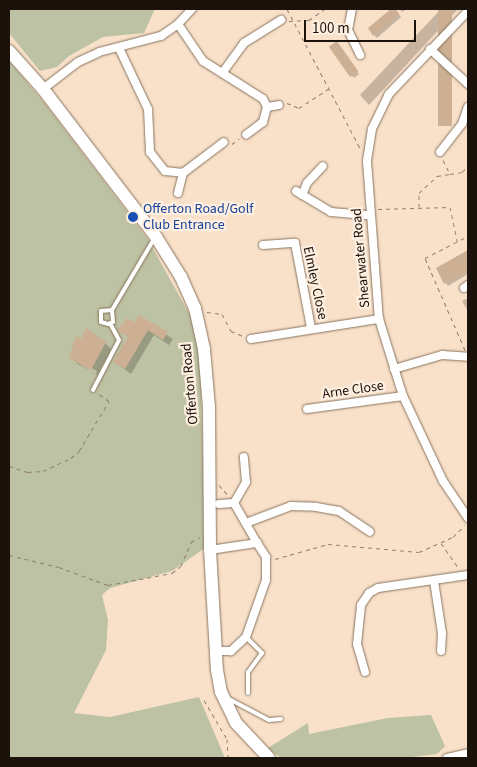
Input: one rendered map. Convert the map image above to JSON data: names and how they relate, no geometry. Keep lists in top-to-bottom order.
{
  "streets": {
    "main road": ["Offerton Road"],
    "street": ["Shearwater Road", "Elmley Close", "Arne Close"]
  },
  "crossings": [
    ["Shearwater Road", "Elmley Close"],
    ["Shearwater Road", "Arne Close"]
  ],
  "places": ["Offerton Road/Golf Club Entrance"],
  "scale_bar": "100 m"
}
